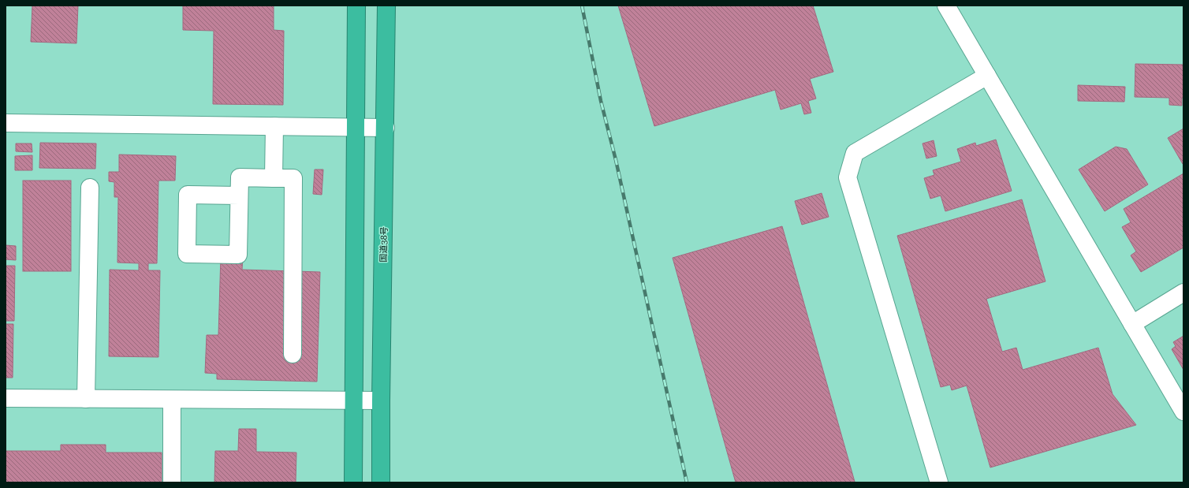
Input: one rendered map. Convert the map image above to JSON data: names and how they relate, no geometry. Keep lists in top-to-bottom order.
{
  "streets": {
    "highway": ["国道38号"]
  }
}
